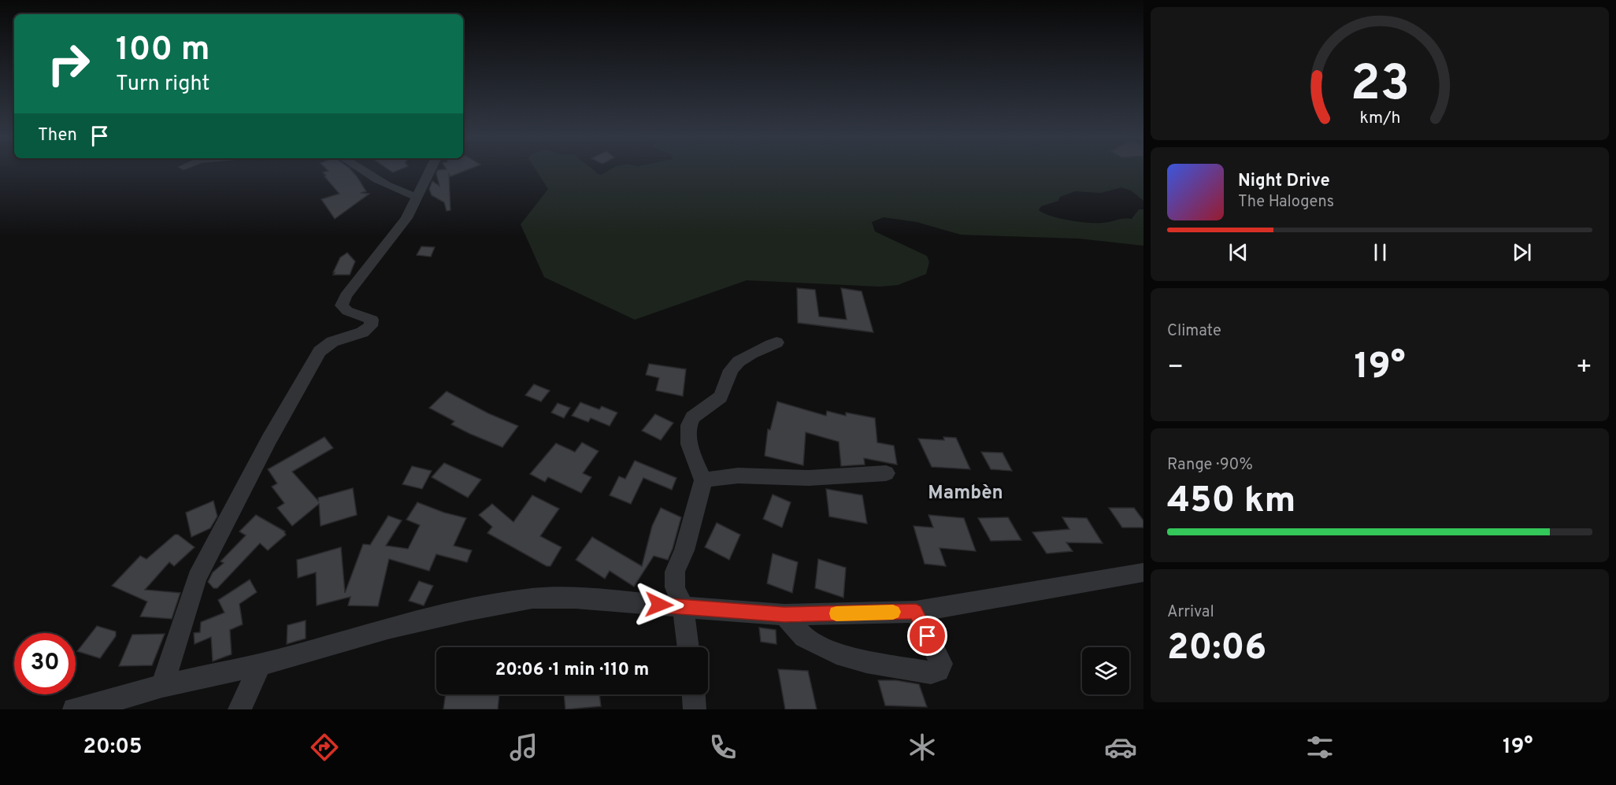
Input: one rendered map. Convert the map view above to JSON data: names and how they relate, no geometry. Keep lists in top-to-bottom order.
{
  "districts": ["Mambèn"],
  "page": {
    "turn": ["100 m", "Turn right"],
    "then": "Then",
    "song": ["Night Drive", "The Halogens"],
    "tile": [
      "Climate",
      ["Range · 90%", "450 km"],
      ["Arrival", "20:06"]
    ],
    "heat": ["−", "19°", "+"],
    "limit": "30",
    "trip": "20:06 · 1 min · 110 m",
    "tabs": ["20:05", "19°"],
    "gauge": ["23", "km/h"]
  }
}
